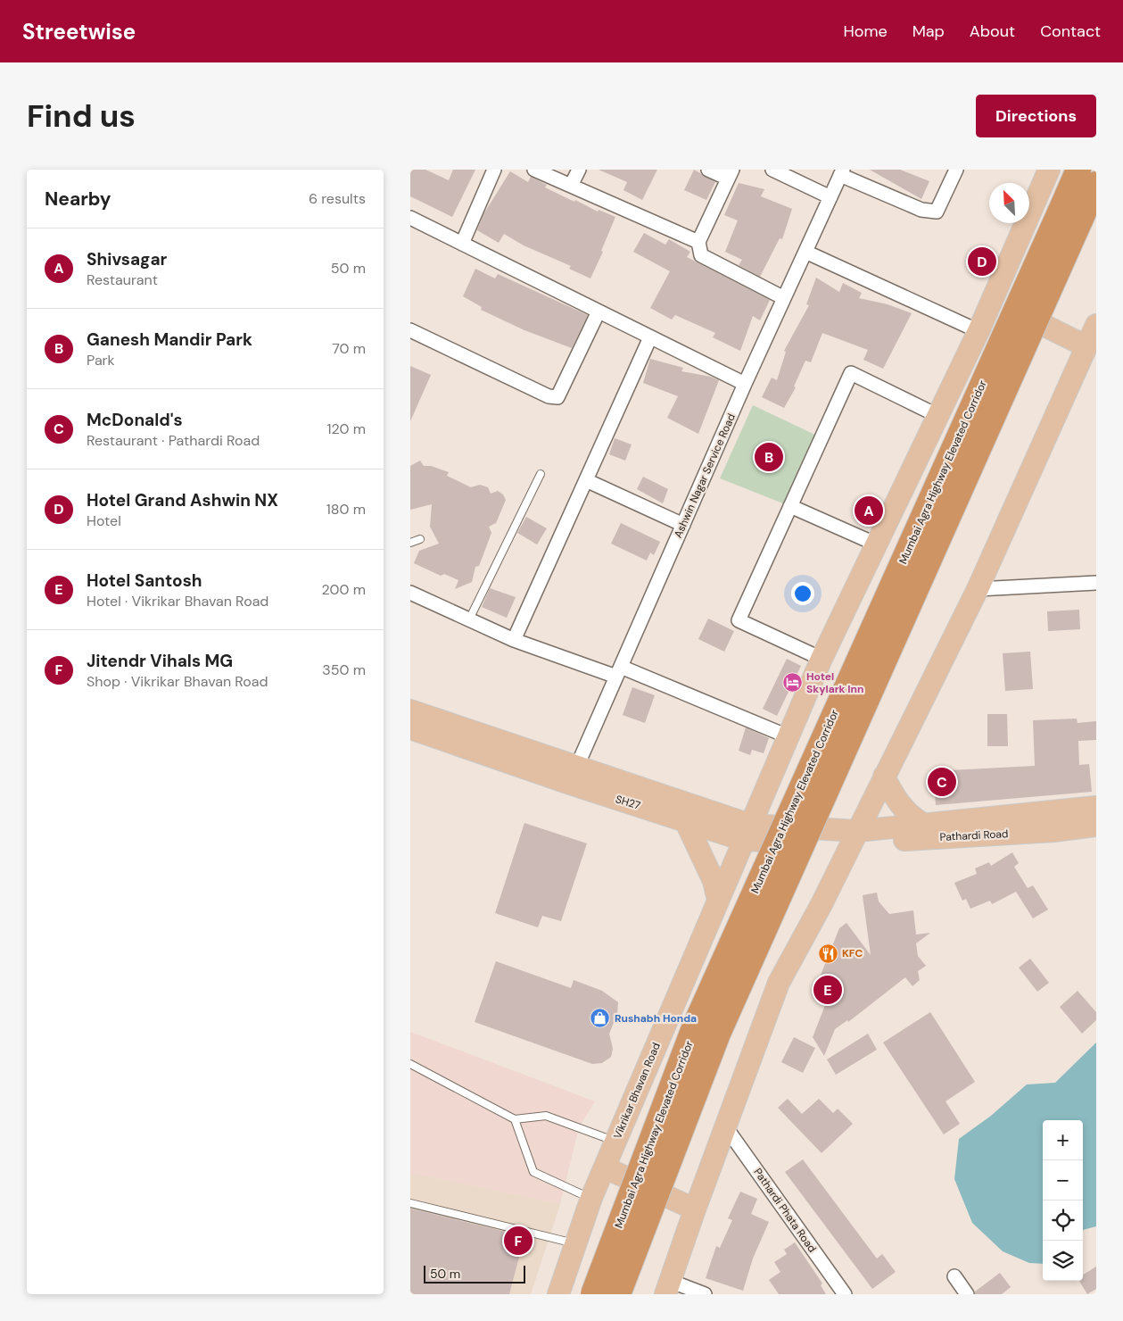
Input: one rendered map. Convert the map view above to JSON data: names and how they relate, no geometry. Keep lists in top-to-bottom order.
{
  "streets": {
    "highway": ["Mumbai Agra Highway Elevated Corridor"],
    "main road": ["SH27", "Pathardi Road", "Vikrikar Bhavan Road"],
    "street": ["Ashwin Nagar Service Road", "Pathardi Phata Road"]
  },
  "crossings": [
    ["Ashwin Nagar Service Road", "SH27"],
    ["SH27", "Pathardi Road"],
    ["SH27", "Vikrikar Bhavan Road"]
  ],
  "places": {
    "hotel": ["Hotel Skylark Inn"],
    "restaurant": ["KFC"],
    "shop": ["Rushabh Honda"]
  },
  "scale_bar": "50 m",
  "north": "top left",
  "page": {
    "header": "Streetwise",
    "nav": [
      "Home",
      "Map",
      "About",
      "Contact"
    ],
    "buttons": "Directions",
    "title": "Find us",
    "heading": ["Nearby", "6 results"],
    "list": [
      {
        "mark": "A",
        "name": "Shivsagar",
        "note": "Restaurant",
        "value": "50 m"
      },
      {
        "mark": "B",
        "name": "Ganesh Mandir Park",
        "note": "Park",
        "value": "70 m"
      },
      {
        "mark": "C",
        "name": "McDonald's",
        "note": "Restaurant · Pathardi Road",
        "value": "120 m"
      },
      {
        "mark": "D",
        "name": "Hotel Grand Ashwin NX",
        "note": "Hotel",
        "value": "180 m"
      },
      {
        "mark": "E",
        "name": "Hotel Santosh",
        "note": "Hotel · Vikrikar Bhavan Road",
        "value": "200 m"
      },
      {
        "mark": "F",
        "name": "Jitendr Vihals MG",
        "note": "Shop · Vikrikar Bhavan Road",
        "value": "350 m"
      }
    ],
    "pins": [
      "D",
      "B",
      "A",
      "C",
      "E",
      "F"
    ],
    "map_buttons": ["+", "−"],
    "scale": "50 m"
  }
}
